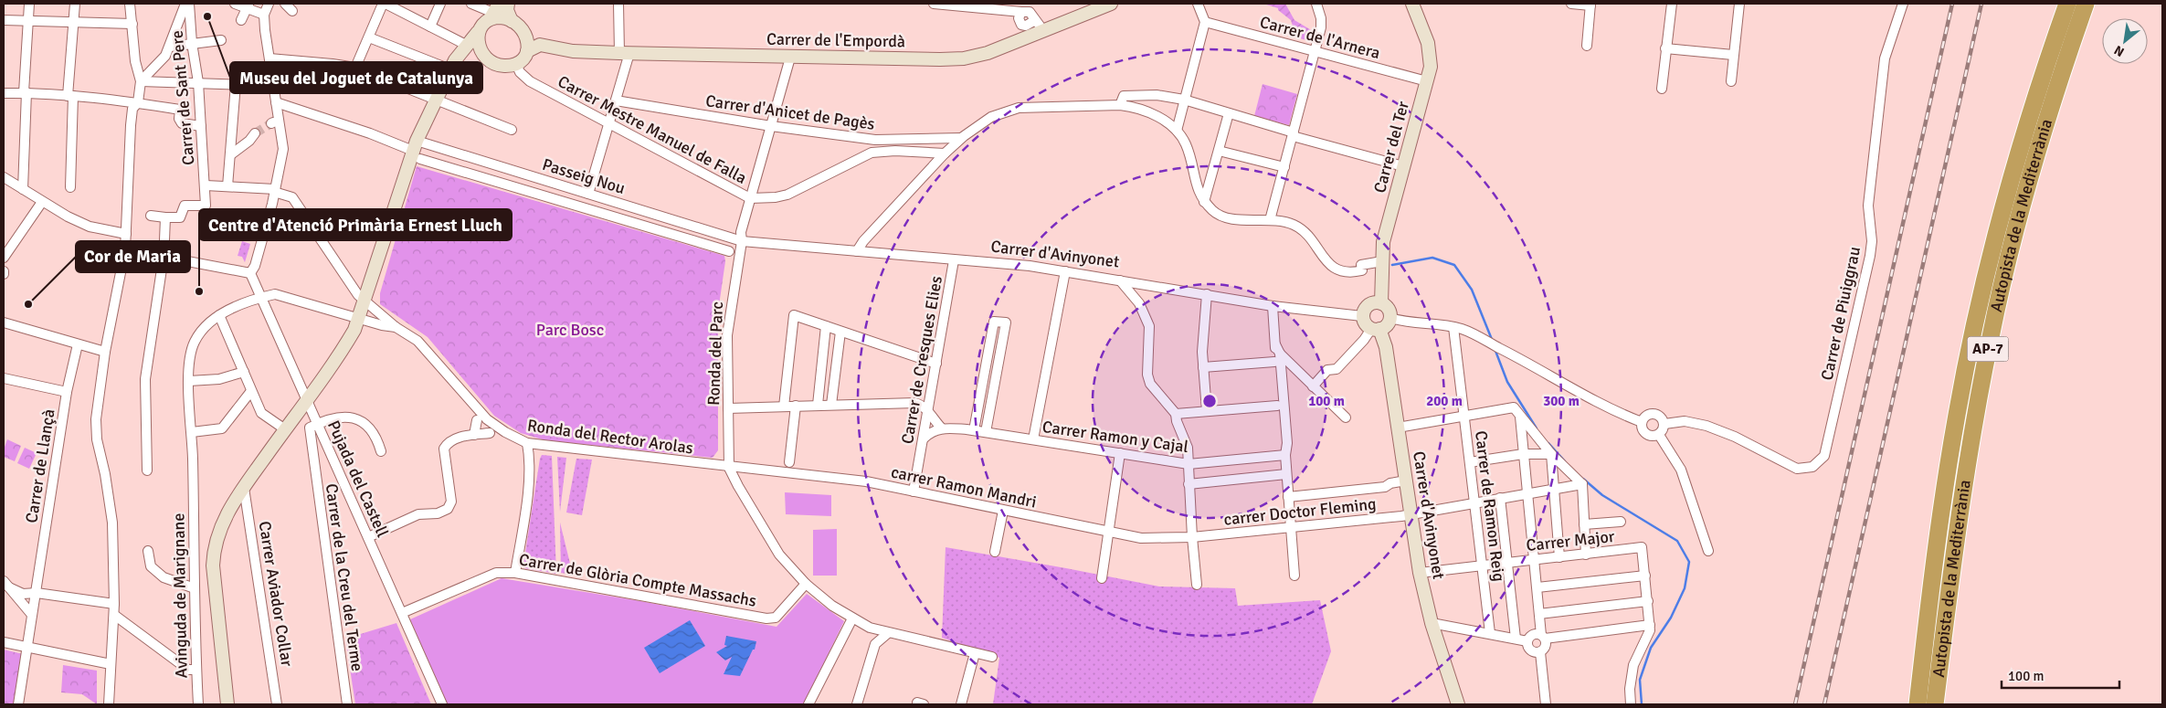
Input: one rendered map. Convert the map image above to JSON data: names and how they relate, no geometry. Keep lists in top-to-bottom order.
{
  "streets": {
    "highway": ["Autopista de la Mediterrània", "AP-7"],
    "main road": ["Carrer de l'Empordà", "Carrer del Ter", "Carrer d'Avinyonet"],
    "street": [
      "Carrer de l'Arnera",
      "Carrer de Sant Pere",
      "Carrer d'Anicet de Pagès",
      "Carrer Mestre Manuel de Falla",
      "Passeig Nou",
      "Carrer de Piuiggrau",
      "Ronda del Parc",
      "Carrer de Cresques Elies",
      "Ronda del Rector Arolas",
      "Carrer Ramon y Cajal",
      "Carrer de Llançà",
      "Pujada del Castell",
      "carrer Ramon Mandri",
      "Carrer de Ramon Reig",
      "carrer Doctor Fleming",
      "Carrer Major",
      "Carrer de la Creu del Terme",
      "Carrer de Glòria Compte Massachs",
      "Carrer Aviador Collar",
      "Avinguda de Marignane"
    ]
  },
  "crossings": [
    ["Carrer de l'Arnera", "Carrer del Ter"],
    ["Carrer de l'Empordà", "Ronda del Parc"],
    ["Carrer de Sant Pere", "Ronda del Rector Arolas"],
    ["Carrer d'Anicet de Pagès", "Ronda del Parc"],
    ["Carrer Mestre Manuel de Falla", "Ronda del Parc"],
    ["Carrer del Ter", "Carrer d'Avinyonet"],
    ["Passeig Nou", "Carrer d'Avinyonet"],
    ["Passeig Nou", "Ronda del Parc"],
    ["Carrer d'Avinyonet", "Ronda del Parc"],
    ["Carrer d'Avinyonet", "Carrer de Cresques Elies"],
    ["Carrer d'Avinyonet", "carrer Doctor Fleming"],
    ["Carrer d'Avinyonet", "Carrer Major"],
    ["Ronda del Parc", "Ronda del Rector Arolas"],
    ["Ronda del Parc", "carrer Ramon Mandri"],
    ["Carrer de Cresques Elies", "carrer Ramon Mandri"],
    ["Ronda del Rector Arolas", "carrer Ramon Mandri"],
    ["Ronda del Rector Arolas", "Avinguda de Marignane"],
    ["Pujada del Castell", "Carrer de la Creu del Terme"],
    ["Pujada del Castell", "Carrer de Glòria Compte Massachs"],
    ["Pujada del Castell", "Avinguda de Marignane"],
    ["carrer Ramon Mandri", "carrer Doctor Fleming"],
    ["Carrer de Ramon Reig", "carrer Doctor Fleming"],
    ["Carrer de Ramon Reig", "Carrer Major"]
  ],
  "parks": ["Parc Bosc"],
  "places": ["Museu del Joguet de Catalunya", "Centre d'Atenció Primària Ernest Lluch", "Cor de Maria"],
  "scale_bar": "100 m",
  "north": "bottom left",
  "rings": ["100 m", "200 m", "300 m"]
}
